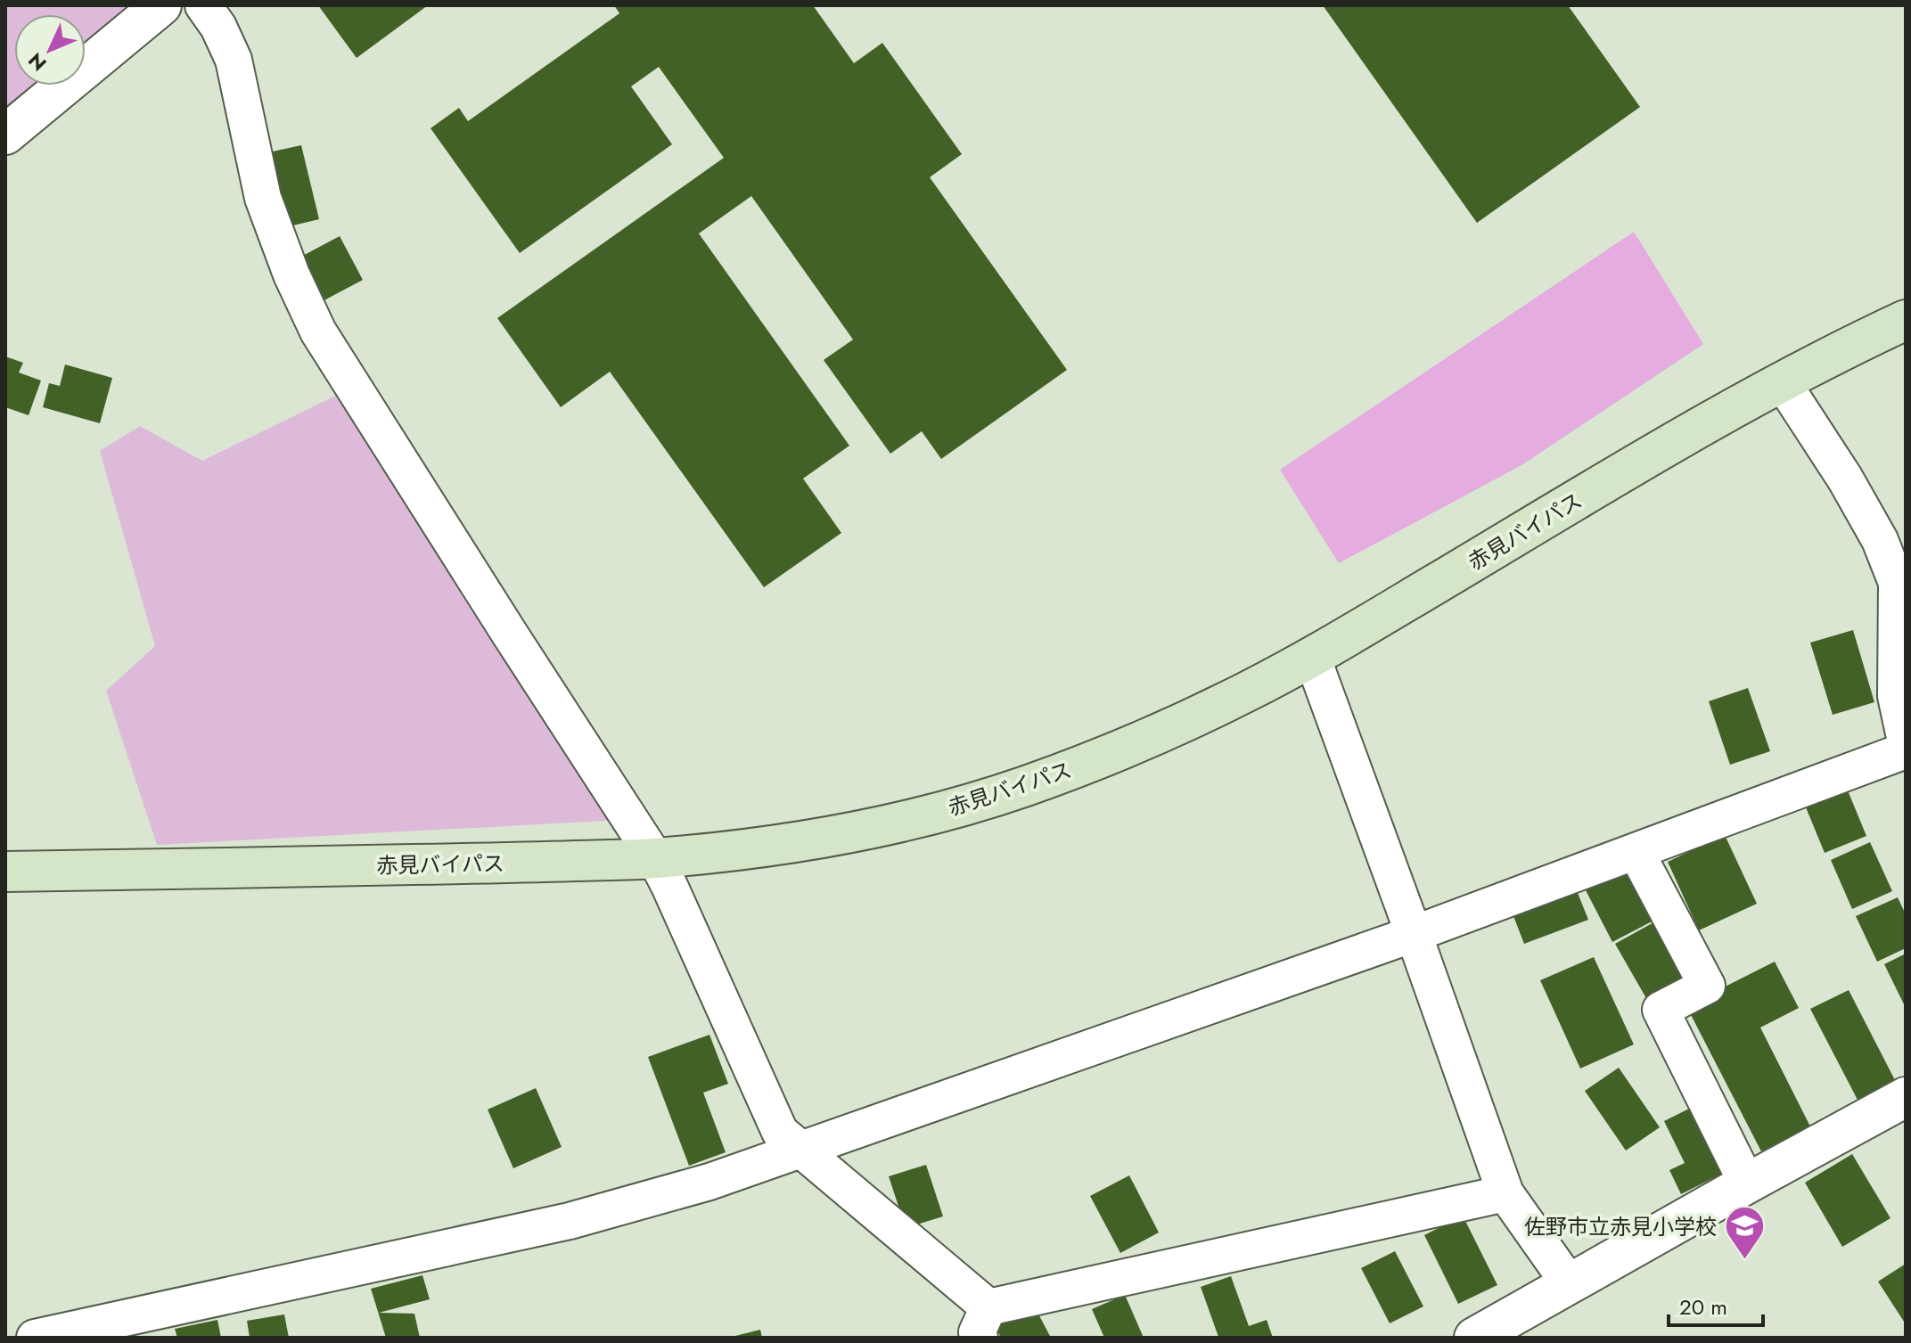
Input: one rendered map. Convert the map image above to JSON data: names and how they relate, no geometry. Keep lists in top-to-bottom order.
{
  "streets": {
    "main road": ["赤見バイパス"]
  },
  "places": {
    "school or university": ["佐野市立赤見小学校"]
  },
  "scale_bar": "20 m",
  "north": "bottom left"
}
